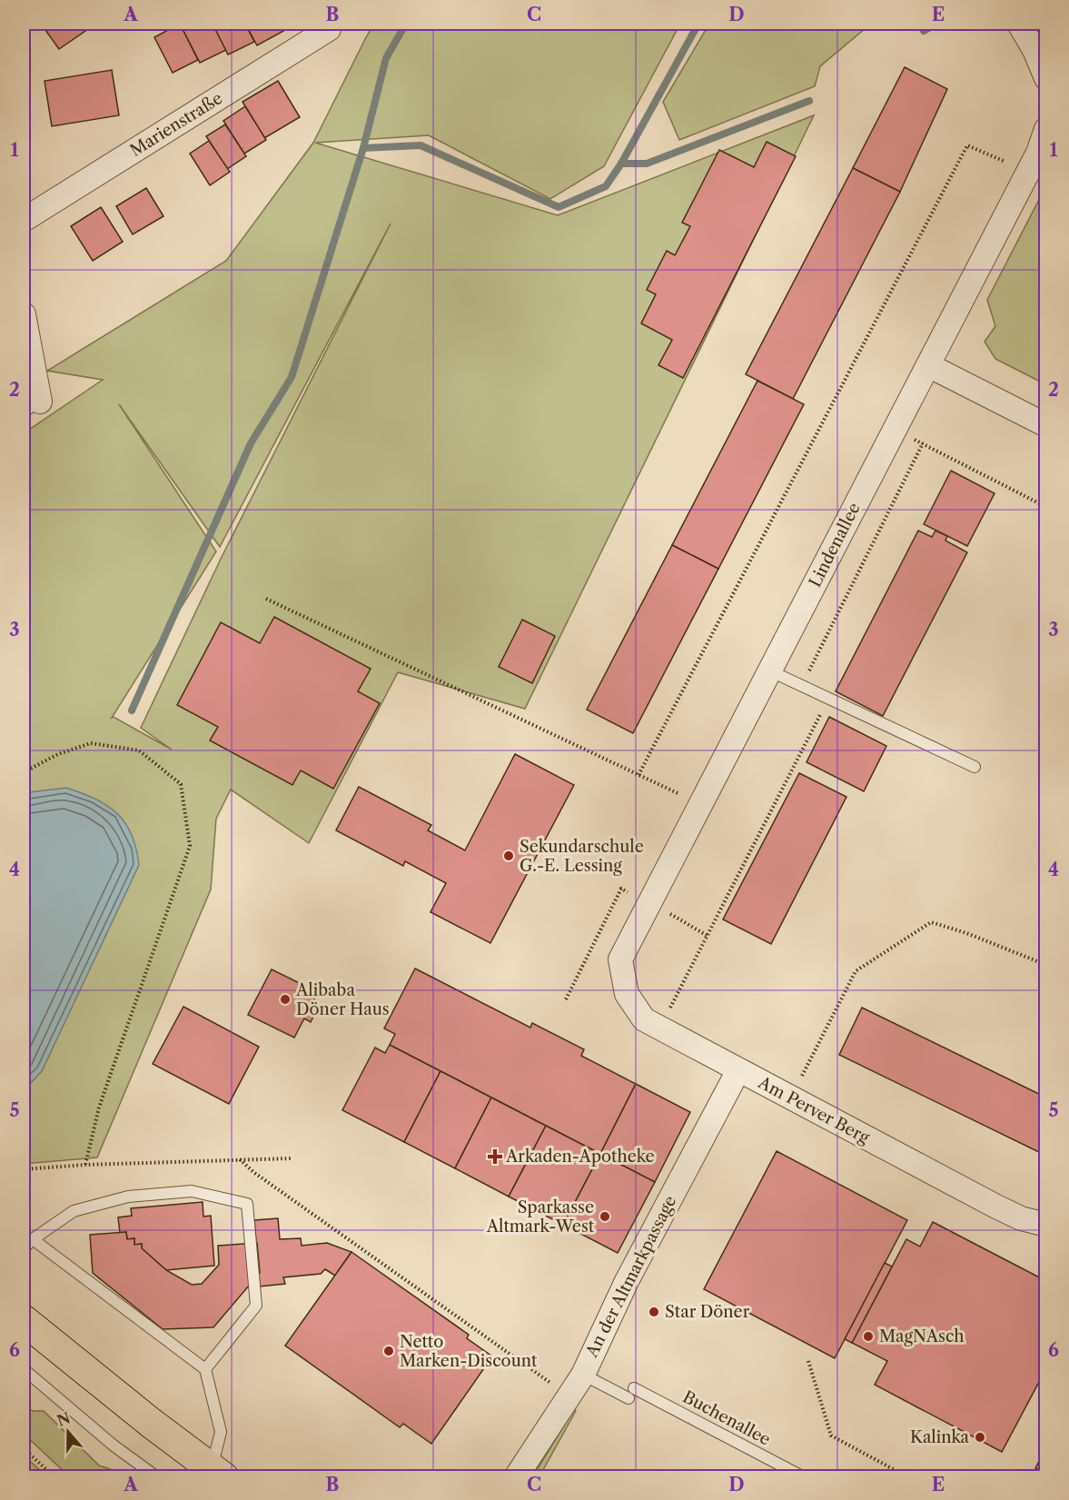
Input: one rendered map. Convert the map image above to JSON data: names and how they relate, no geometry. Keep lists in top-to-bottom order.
{
  "streets": {
    "street": [
      "Marienstraße",
      "Lindenallee",
      "Am Perver Berg",
      "An der Altmarkpassage"
    ],
    "lane": ["Buchenallee"]
  },
  "crossings": [
    ["Lindenallee", "Am Perver Berg"],
    ["Am Perver Berg", "An der Altmarkpassage"],
    ["An der Altmarkpassage", "Buchenallee"]
  ],
  "places": {
    "other": [
      "Sekundarschule G.-E. Lessing",
      "Alibaba Döner Haus",
      "Sparkasse Altmark-West",
      "Star Döner",
      "MagNAsch",
      "Netto Marken-Discount",
      "Kalinka"
    ],
    "health": ["Arkaden-Apotheke"]
  },
  "north": "top",
  "grid": {
    "columns": [
      "A",
      "B",
      "C",
      "D",
      "E"
    ],
    "rows": [
      "1",
      "2",
      "3",
      "4",
      "5",
      "6"
    ]
  }
}
